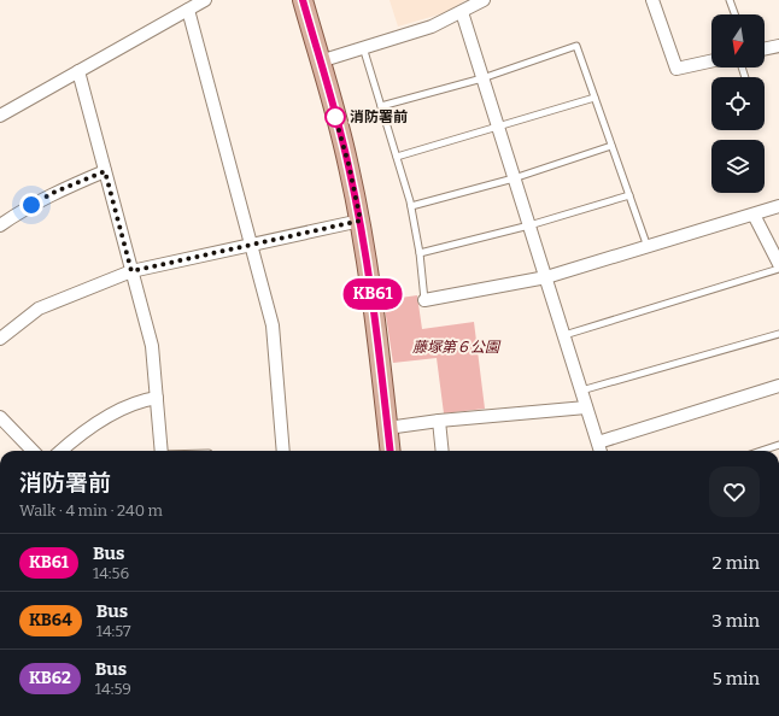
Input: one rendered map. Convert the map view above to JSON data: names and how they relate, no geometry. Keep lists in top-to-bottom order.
{
  "parks": ["藤塚第６公園"],
  "places": ["消防署前"],
  "lines": ["bus line KB61"],
  "north": "bottom",
  "page": {
    "on_map": "KB61",
    "heading": ["消防署前", "Walk · 4 min · 240 m"],
    "list": [
      {
        "mark": "KB61",
        "name": "Bus",
        "note": "14:56",
        "value": "2 min"
      },
      {
        "mark": "KB64",
        "name": "Bus",
        "note": "14:57",
        "value": "3 min"
      },
      {
        "mark": "KB62",
        "name": "Bus",
        "note": "14:59",
        "value": "5 min"
      }
    ]
  }
}
